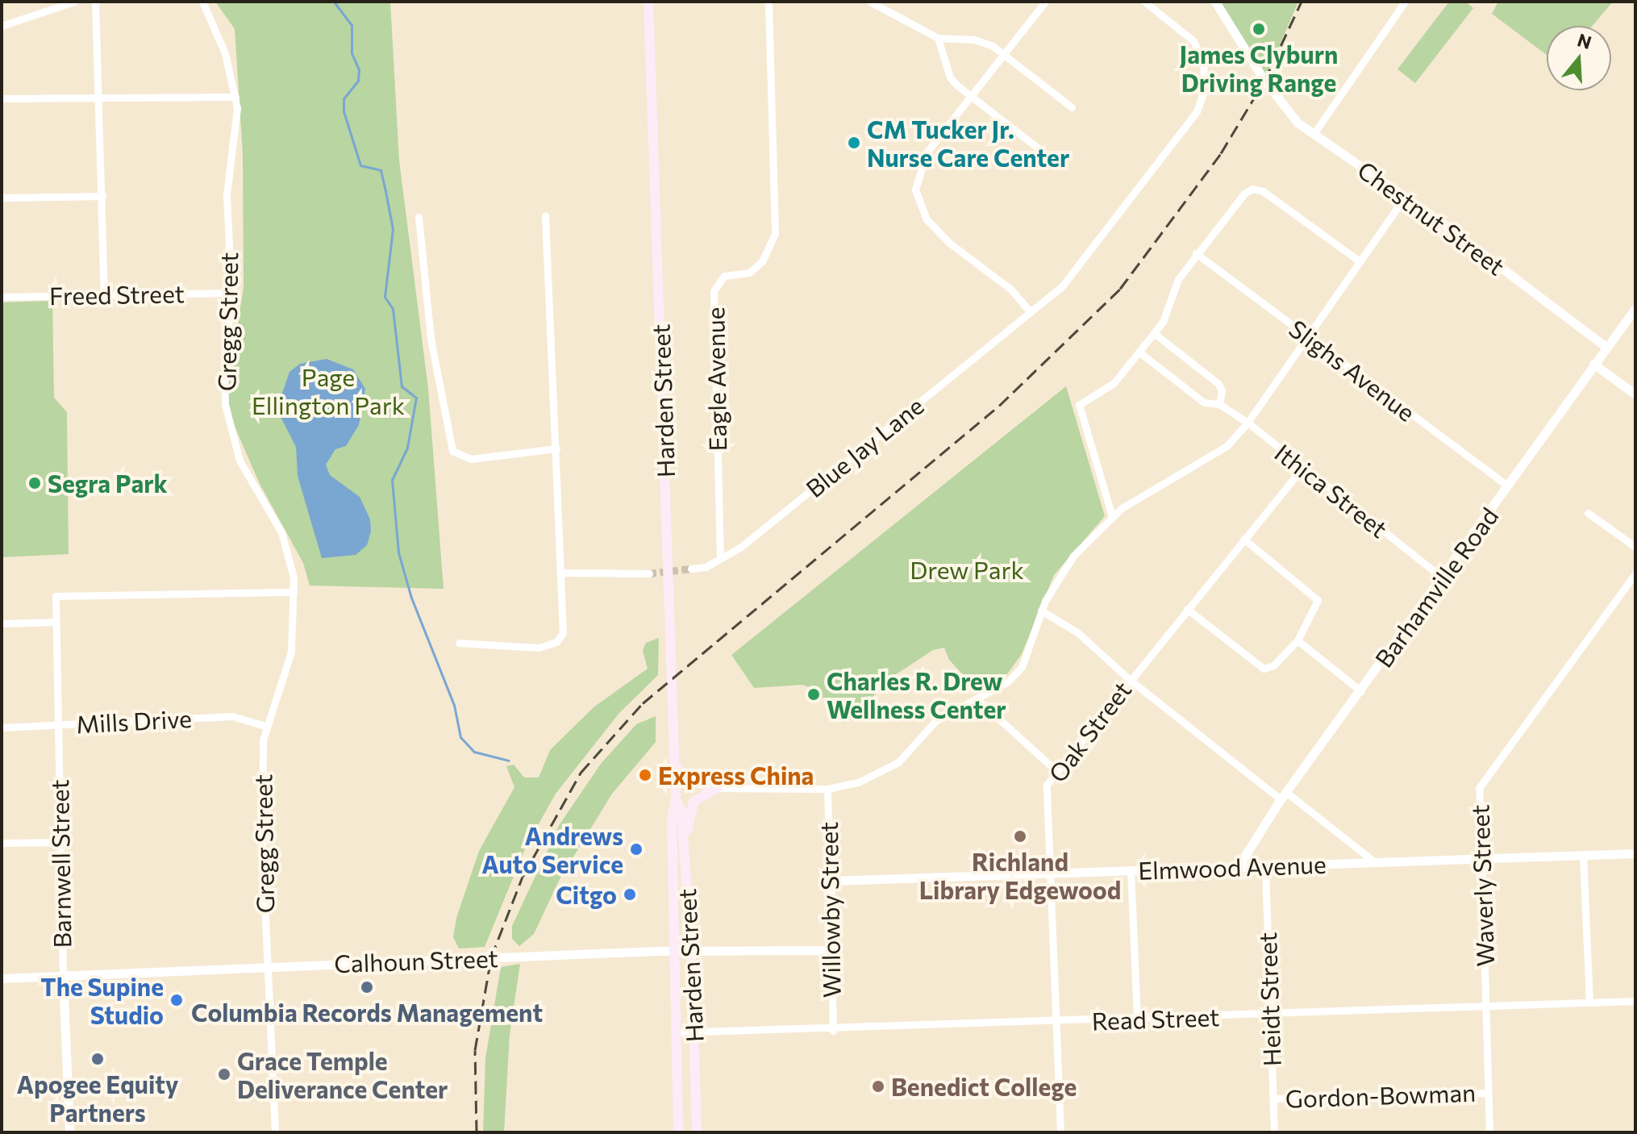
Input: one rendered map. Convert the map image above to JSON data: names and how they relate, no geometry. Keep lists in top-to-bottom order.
{
  "streets": {
    "main road": ["Harden Street"],
    "street": [
      "Chestnut Street",
      "Freed Street",
      "Gregg Street",
      "Slighs Avenue",
      "Eagle Avenue",
      "Blue Jay Lane",
      "Ithica Street",
      "Barhamville Road",
      "Mills Drive",
      "Oak Street",
      "Barnwell Street",
      "Elmwood Avenue",
      "Waverly Street",
      "Willowby Street",
      "Calhoun Street",
      "Heidt Street",
      "Read Street",
      "Gordon-Bowman"
    ]
  },
  "crossings": [
    ["Chestnut Street", "Barhamville Road"],
    ["Freed Street", "Gregg Street"],
    ["Gregg Street", "Mills Drive"],
    ["Gregg Street", "Barnwell Street"],
    ["Gregg Street", "Calhoun Street"],
    ["Slighs Avenue", "Barhamville Road"],
    ["Eagle Avenue", "Blue Jay Lane"],
    ["Harden Street", "Calhoun Street"],
    ["Harden Street", "Read Street"],
    ["Ithica Street", "Barhamville Road"],
    ["Ithica Street", "Oak Street"],
    ["Barhamville Road", "Elmwood Avenue"],
    ["Mills Drive", "Barnwell Street"],
    ["Oak Street", "Elmwood Avenue"],
    ["Oak Street", "Read Street"],
    ["Barnwell Street", "Calhoun Street"],
    ["Elmwood Avenue", "Waverly Street"],
    ["Elmwood Avenue", "Willowby Street"],
    ["Elmwood Avenue", "Heidt Street"],
    ["Waverly Street", "Read Street"],
    ["Waverly Street", "Gordon-Bowman"],
    ["Willowby Street", "Calhoun Street"],
    ["Willowby Street", "Read Street"],
    ["Heidt Street", "Read Street"],
    ["Heidt Street", "Gordon-Bowman"]
  ],
  "parks": ["Page Ellington Park", "Drew Park"],
  "places": [
    "James Clyburn Driving Range",
    "CM Tucker Jr. Nurse Care Center",
    "Segra Park",
    "Charles R. Drew Wellness Center",
    "Express China",
    "Richland Library Edgewood",
    "Andrews Auto Service",
    "Citgo",
    "Columbia Records Management",
    "The Supine Studio",
    "Apogee Equity Partners",
    "Grace Temple Deliverance Center",
    "Benedict College"
  ],
  "north": "top"
}
